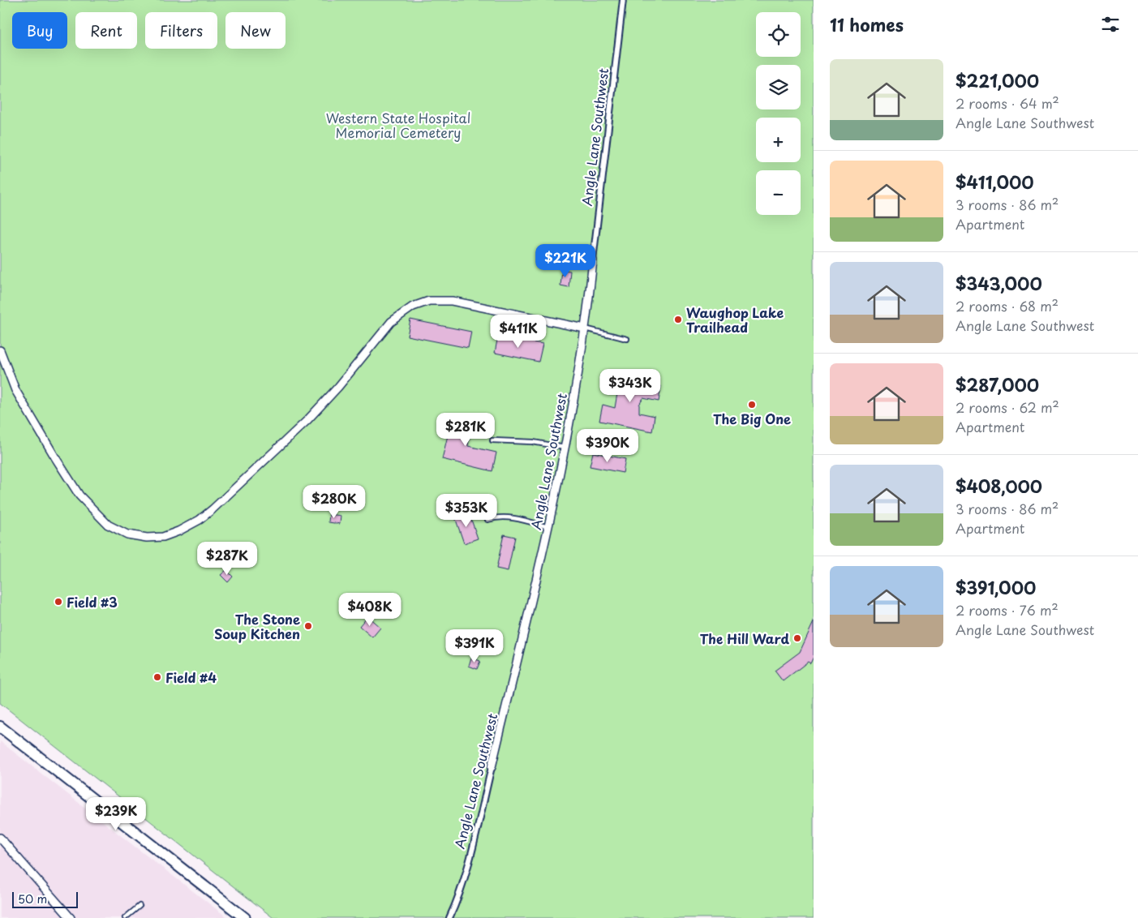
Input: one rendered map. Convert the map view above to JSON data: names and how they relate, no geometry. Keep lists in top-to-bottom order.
{
  "streets": {
    "street": ["Angle Lane Southwest"]
  },
  "parks": ["Western State Hospital Memorial Cemetery"],
  "places": [
    "Waughop Lake Trailhead",
    "The Big One",
    "Field #3",
    "The Stone Soup Kitchen",
    "The Hill Ward",
    "Field #4"
  ],
  "scale_bar": "50 m",
  "page": {
    "heading": "11 homes",
    "map_buttons": ["+", "−"],
    "chip": [
      "Buy",
      "Rent",
      "Filters",
      "New"
    ],
    "list": [
      {
        "name": "$221,000",
        "note": "2 rooms · 64 m² · Angle Lane Southwest"
      },
      {
        "name": "$411,000",
        "note": "3 rooms · 86 m² · Apartment"
      },
      {
        "name": "$343,000",
        "note": "2 rooms · 68 m² · Angle Lane Southwest"
      },
      {
        "name": "$287,000",
        "note": "2 rooms · 62 m² · Apartment"
      },
      {
        "name": "$408,000",
        "note": "3 rooms · 86 m² · Apartment"
      },
      {
        "name": "$391,000",
        "note": "2 rooms · 76 m² · Angle Lane Southwest"
      }
    ],
    "price": [
      "$221K",
      "$411K",
      "$343K",
      "$281K",
      "$390K",
      "$280K",
      "$353K",
      "$287K",
      "$408K",
      "$391K",
      "$239K"
    ],
    "scale": "50 m"
  }
}
